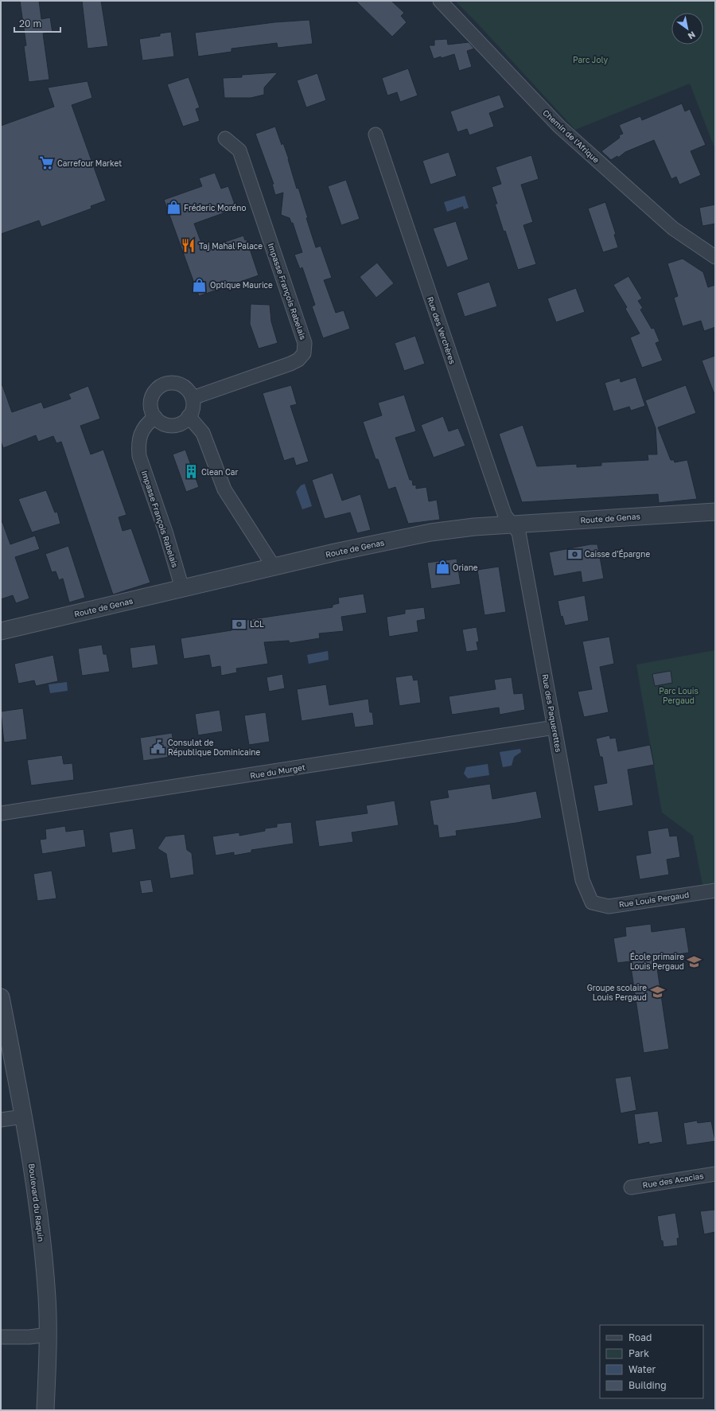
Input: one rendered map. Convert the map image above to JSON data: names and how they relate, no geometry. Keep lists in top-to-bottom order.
{
  "streets": {
    "street": [
      "Chemin de l'Afrique",
      "Impasse François Rabelais",
      "Rue des Verchères",
      "Route de Genas",
      "Rue des Paquerettes",
      "Rue du Murget",
      "Rue Louis Pergaud",
      "Rue des Acacias",
      "Boulevard du Raquin"
    ]
  },
  "crossings": [
    ["Impasse François Rabelais", "Route de Genas"],
    ["Rue des Verchères", "Route de Genas"],
    ["Rue des Verchères", "Rue des Paquerettes"],
    ["Route de Genas", "Rue des Paquerettes"],
    ["Rue des Paquerettes", "Rue du Murget"],
    ["Rue des Paquerettes", "Rue Louis Pergaud"]
  ],
  "parks": ["Parc Joly", "Parc Louis Pergaud"],
  "places": {
    "supermarket": ["Carrefour Market"],
    "shop": ["Fréderic Moréno", "Optique Maurice", "Oriane"],
    "restaurant": ["Taj Mahal Palace"],
    "building": ["Clean Car"],
    "bank": ["Caisse d'Épargne", "LCL"],
    "public building": ["Consulat de République Dominicaine"],
    "school or university": ["École primaire Louis Pergaud", "Groupe scolaire Louis Pergaud"]
  },
  "legend": [
    "Road",
    "Park",
    "Water",
    "Building"
  ],
  "scale_bar": "20 m",
  "north": "bottom right"
}
